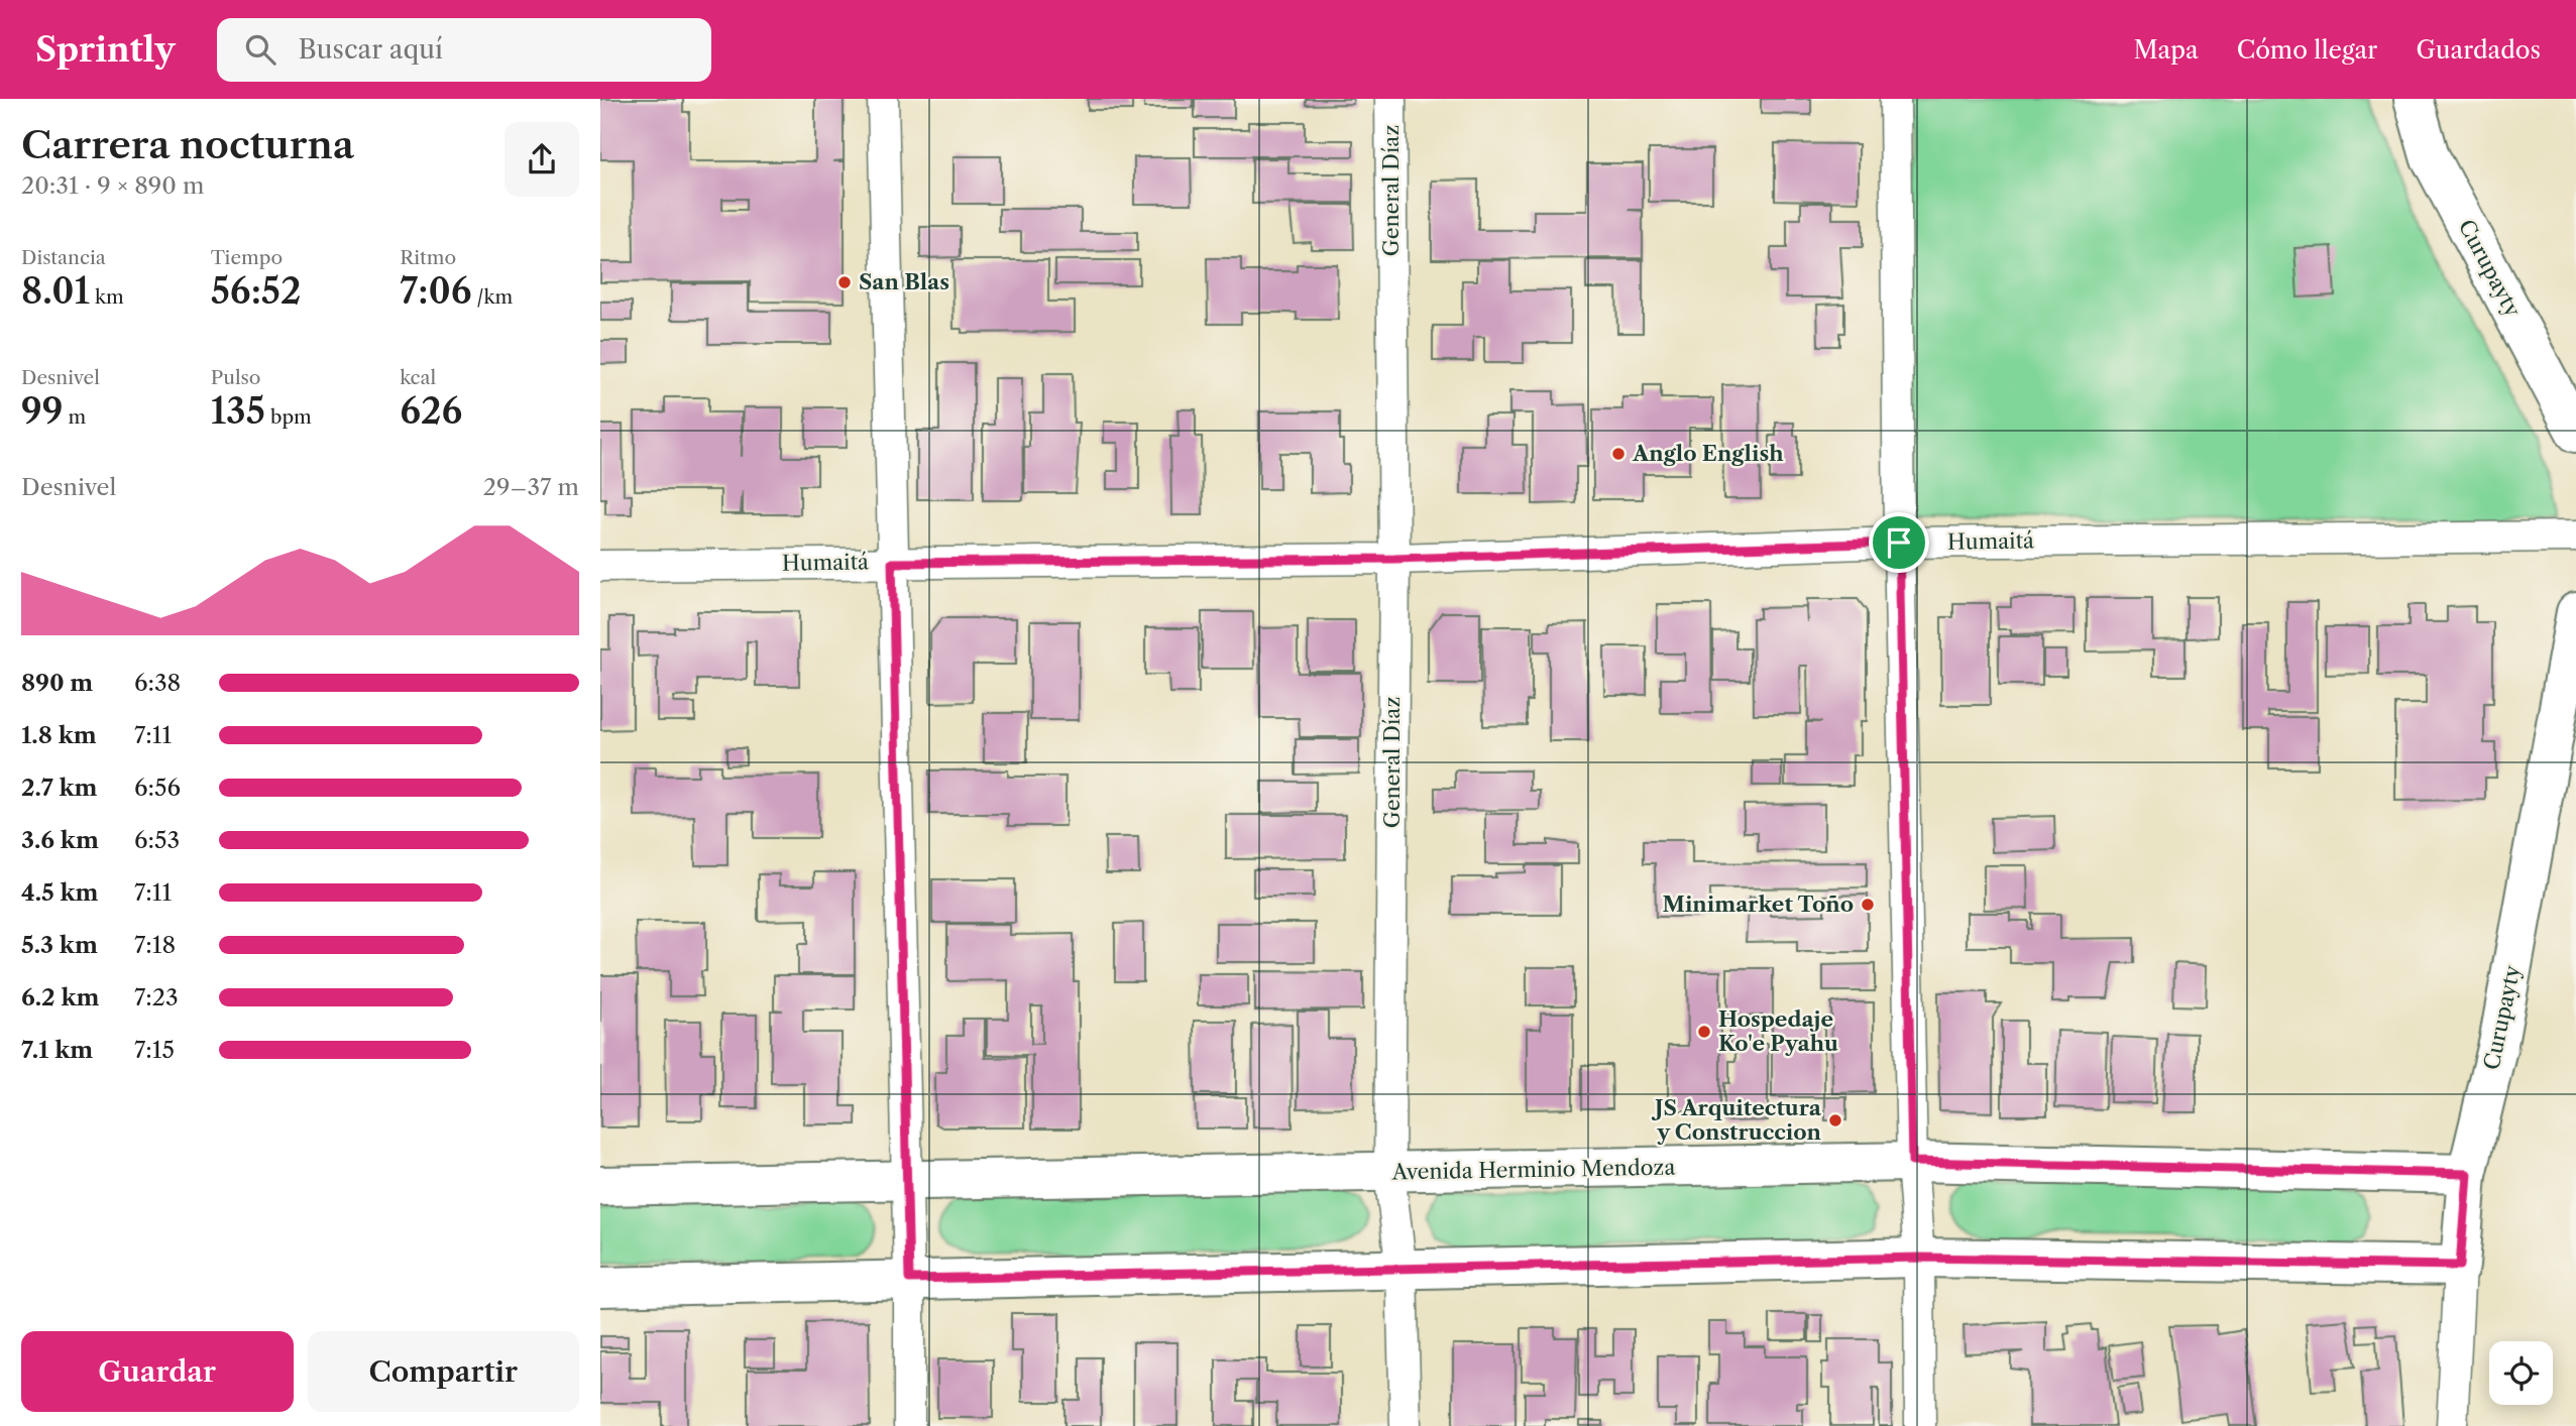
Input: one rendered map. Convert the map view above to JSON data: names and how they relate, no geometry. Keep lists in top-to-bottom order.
{
  "streets": {
    "street": [
      "General Díaz",
      "Curupayty",
      "Humaitá",
      "Avenida Herminio Mendoza"
    ]
  },
  "crossings": [
    ["General Díaz", "Humaitá"],
    ["General Díaz", "Avenida Herminio Mendoza"],
    ["Curupayty", "Avenida Herminio Mendoza"]
  ],
  "places": [
    "San Blas",
    "Anglo English",
    "Minimarket Toño",
    "Hospedaje Ko'e Pyahu",
    "JS Arquitectura y Construccion"
  ],
  "page": {
    "header": "Sprintly",
    "search": "Buscar aquí",
    "nav": ["Mapa", "Cómo llegar", "Guardados"],
    "heading": ["Carrera nocturna", "20:31 · 9 × 890 m"],
    "stats": [
      ["Distancia", "8.01 km"],
      ["Tiempo", "56:52"],
      ["Ritmo", "7:06 /km"],
      ["Desnivel", "99 m"],
      ["Pulso", "135 bpm"],
      ["kcal", "626"]
    ],
    "chart": ["Desnivel", "29–37 m"],
    "list": [
      {
        "name": "890 m",
        "note": "6:38"
      },
      {
        "name": "1.8 km",
        "note": "7:11"
      },
      {
        "name": "2.7 km",
        "note": "6:56"
      },
      {
        "name": "3.6 km",
        "note": "6:53"
      },
      {
        "name": "4.5 km",
        "note": "7:11"
      },
      {
        "name": "5.3 km",
        "note": "7:18"
      },
      {
        "name": "6.2 km",
        "note": "7:23"
      },
      {
        "name": "7.1 km",
        "note": "7:15"
      }
    ],
    "buttons": ["Guardar", "Compartir"]
  }
}
